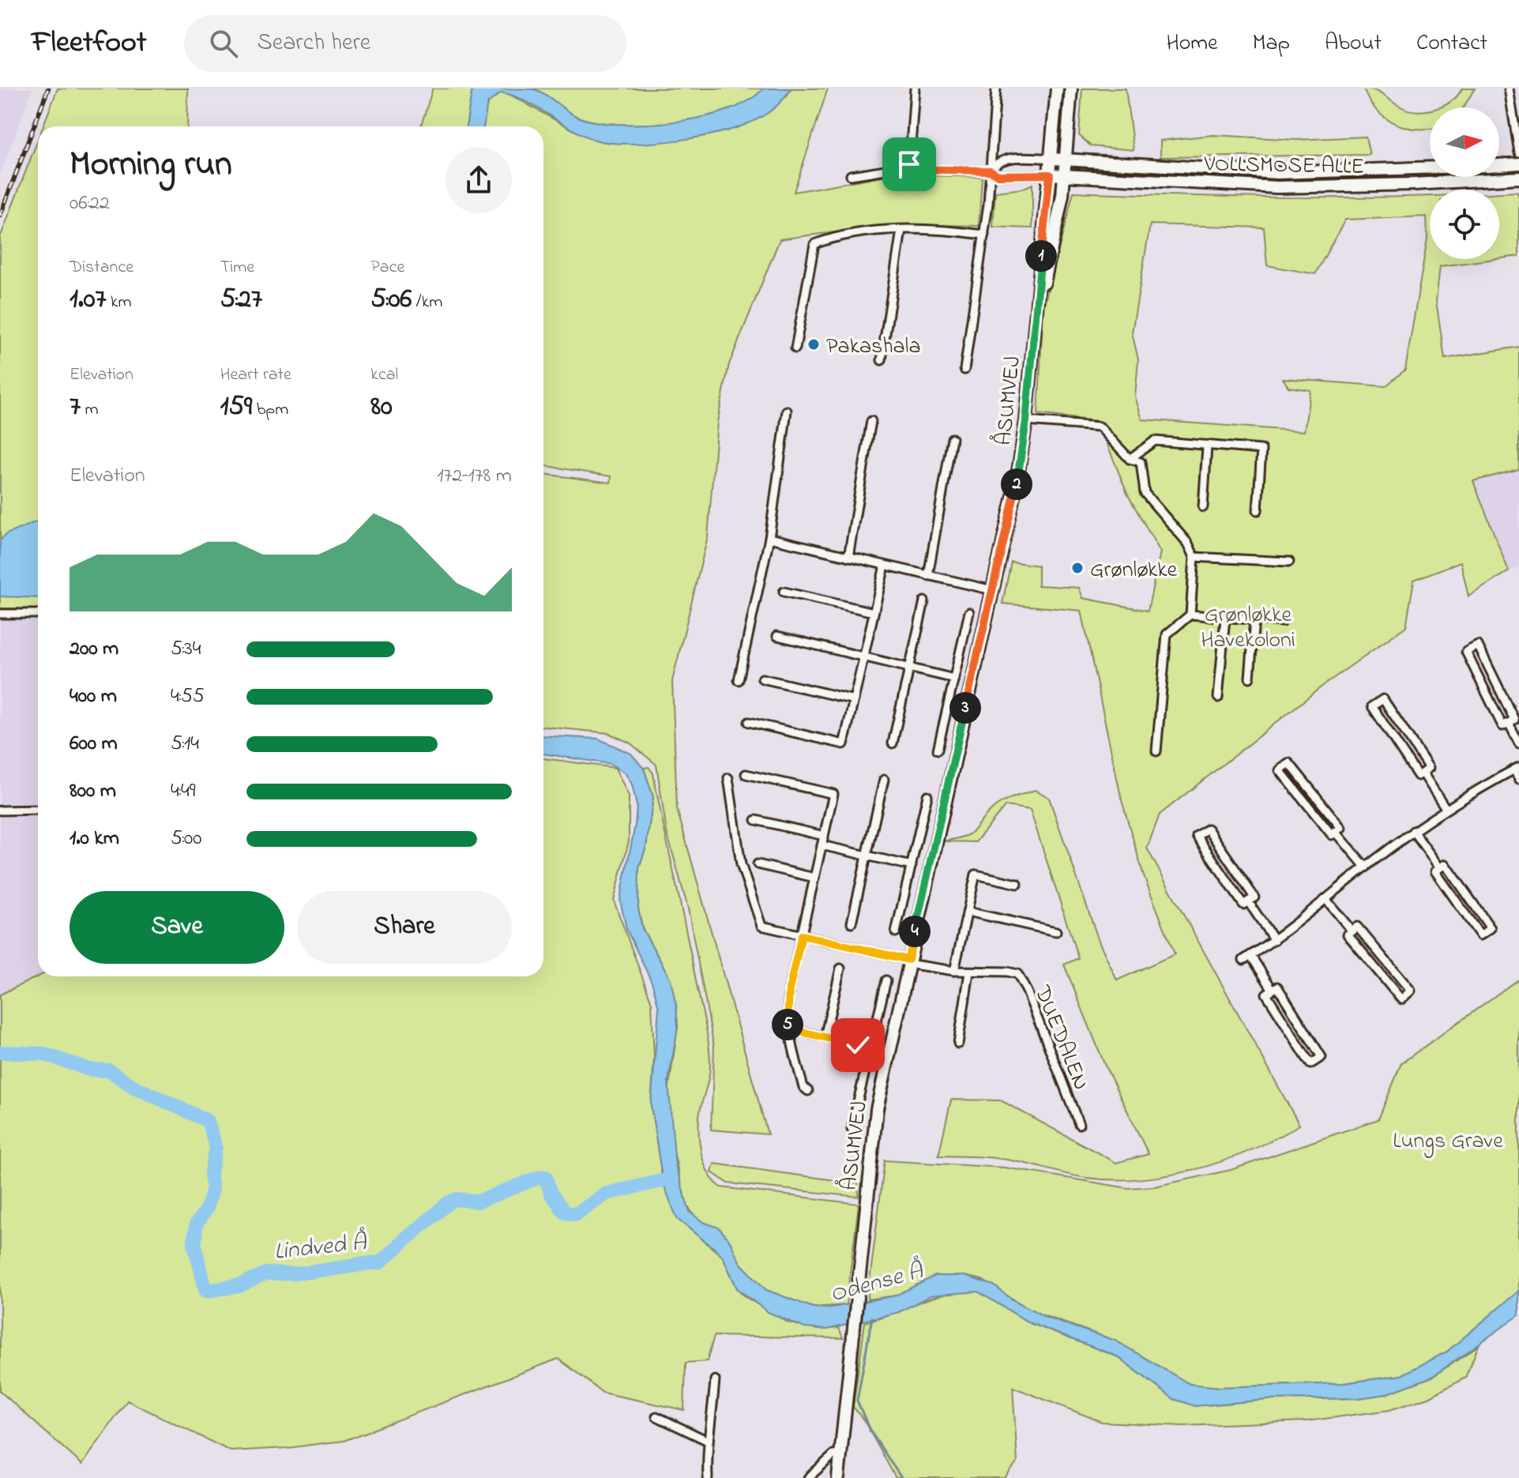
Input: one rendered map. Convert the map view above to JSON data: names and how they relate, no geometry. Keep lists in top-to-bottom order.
{
  "streets": {
    "street": ["VOLLSMOSE ALLE", "ÅSUMVEJ", "DUEDALEN"]
  },
  "crossings": [
    ["VOLLSMOSE ALLE", "ÅSUMVEJ"],
    ["ÅSUMVEJ", "DUEDALEN"]
  ],
  "water": ["Lindved Å", "Odense Å"],
  "parks": ["Grønløkke Havekoloni", "Lungs Grave"],
  "places": ["Pakashala", "Grønløkke"],
  "north": "right",
  "page": {
    "header": "Fleetfoot",
    "search": "Search here",
    "nav": [
      "Home",
      "Map",
      "About",
      "Contact"
    ],
    "heading": ["Morning run", "06:22"],
    "stats": [
      ["Distance", "1.07 km"],
      ["Time", "5:27"],
      ["Pace", "5:06 /km"],
      ["Elevation", "7 m"],
      ["Heart rate", "159 bpm"],
      ["kcal", "80"]
    ],
    "pins": [
      "1",
      "2",
      "3",
      "4",
      "5"
    ],
    "chart": ["Elevation", "172–178 m"],
    "list": [
      {
        "name": "200 m",
        "note": "5:34"
      },
      {
        "name": "400 m",
        "note": "4:55"
      },
      {
        "name": "600 m",
        "note": "5:14"
      },
      {
        "name": "800 m",
        "note": "4:49"
      },
      {
        "name": "1.0 km",
        "note": "5:00"
      }
    ],
    "buttons": ["Save", "Share"]
  }
}
